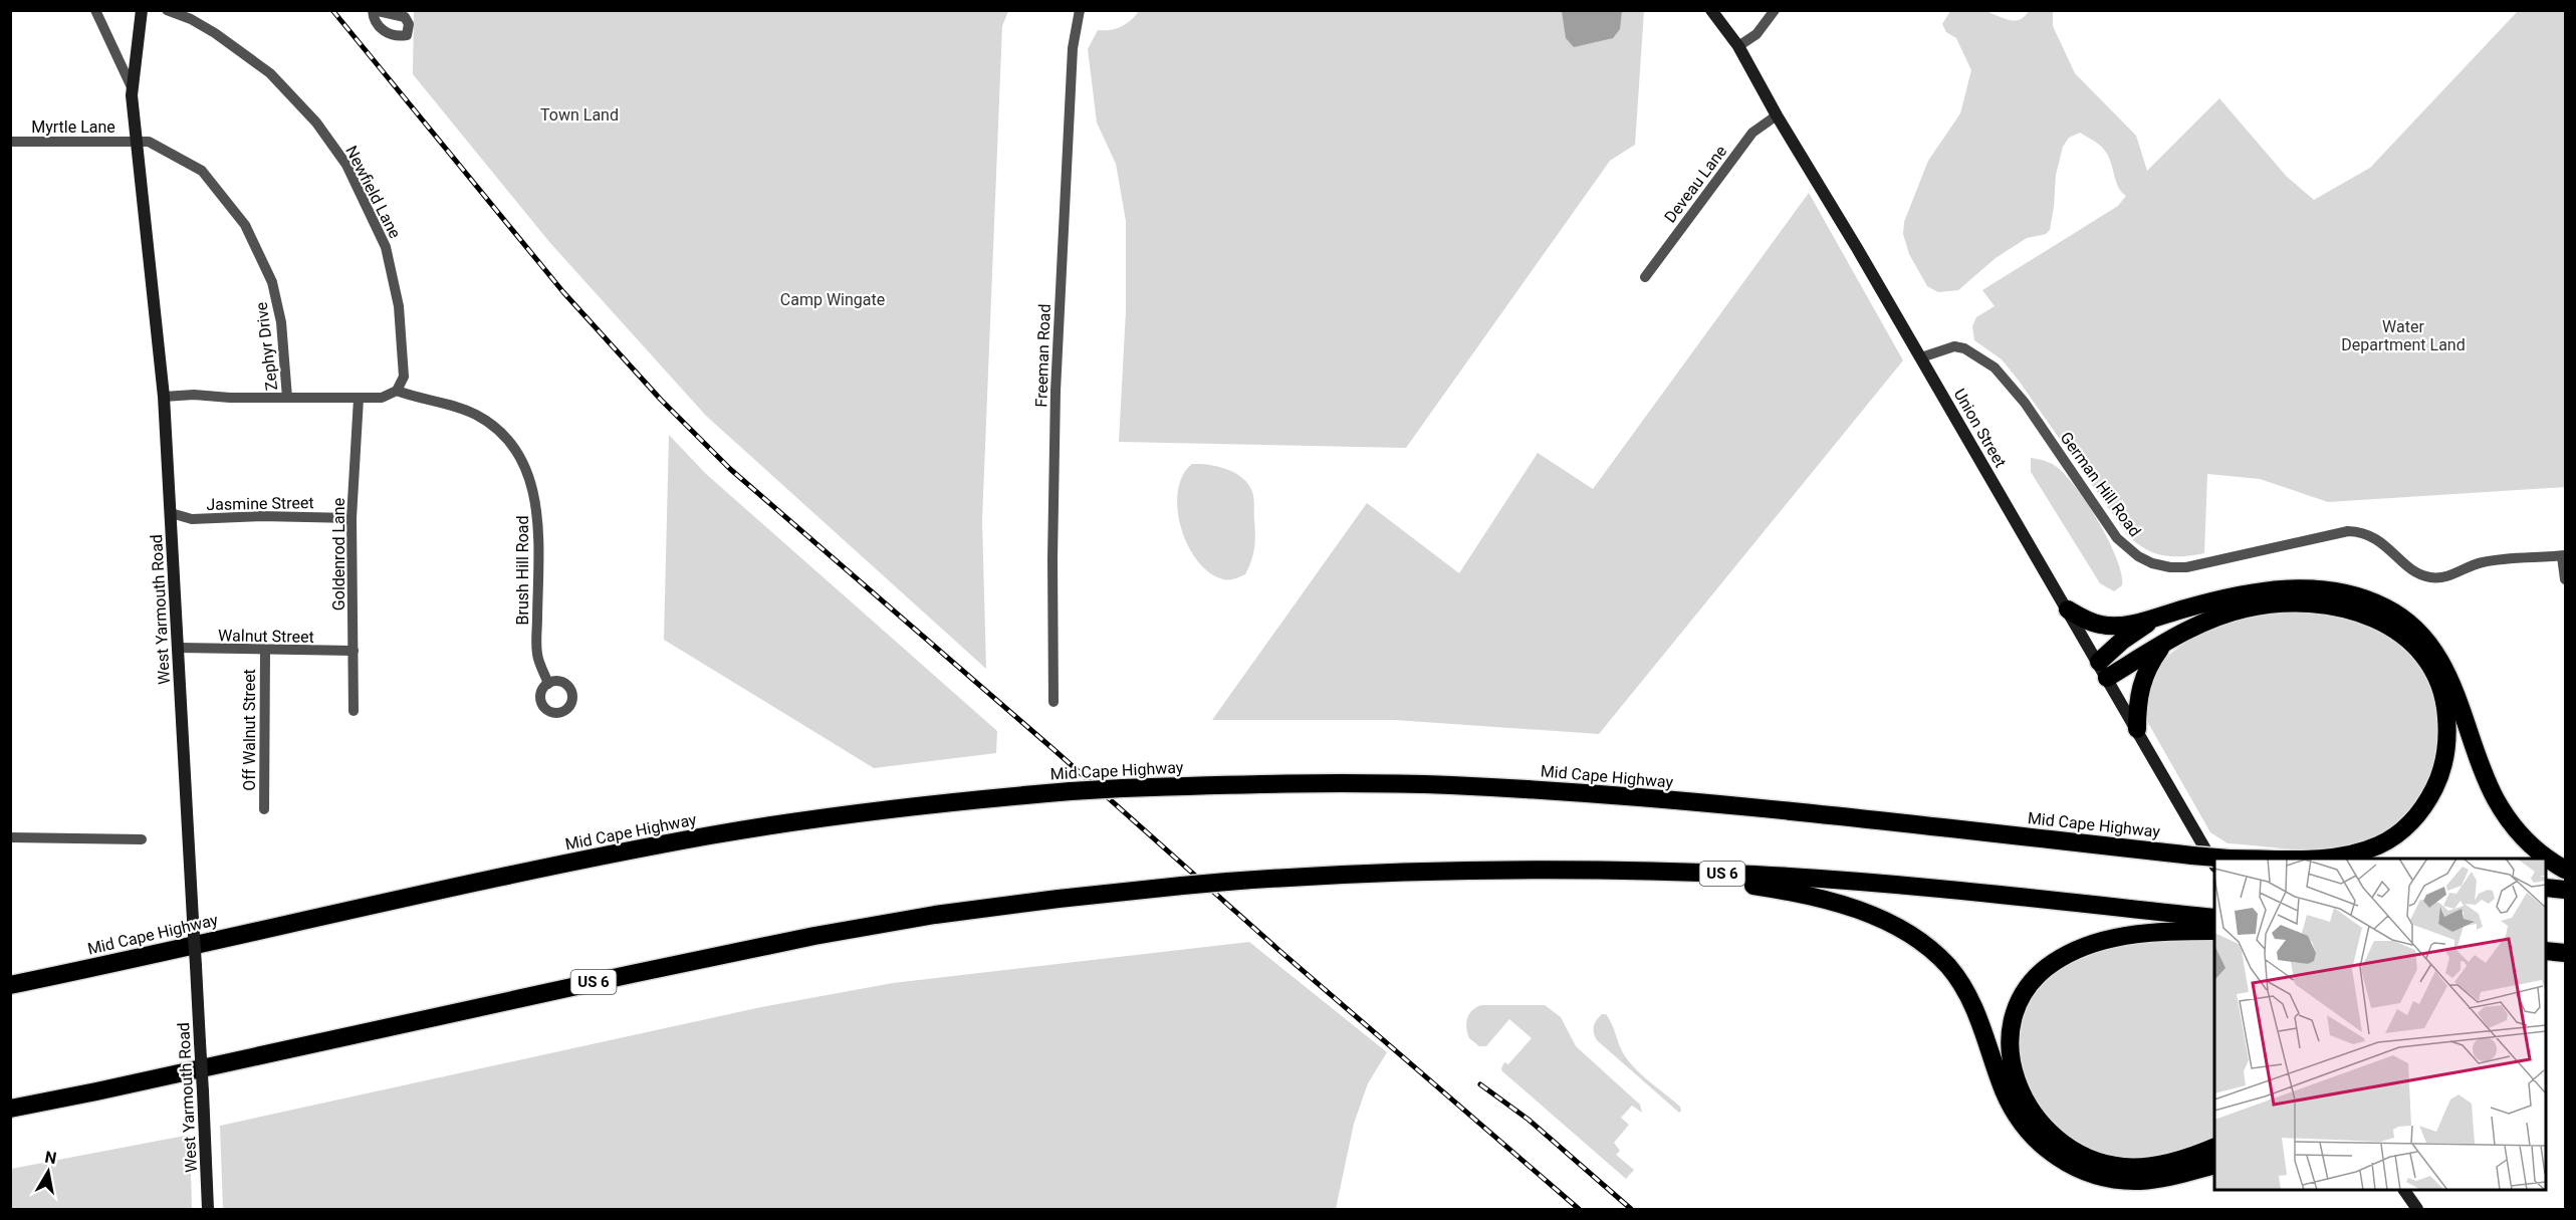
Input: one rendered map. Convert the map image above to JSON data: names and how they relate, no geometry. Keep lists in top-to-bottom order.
{
  "streets": {
    "highway": ["Mid Cape Highway", "US 6"],
    "main road": ["Union Street", "West Yarmouth Road"],
    "street": [
      "Myrtle Lane",
      "Deveau Lane",
      "Newfield Lane",
      "Zephyr Drive",
      "Freeman Road",
      "German Hill Road",
      "Jasmine Street",
      "Goldenrod Lane",
      "Brush Hill Road",
      "Walnut Street",
      "Off Walnut Street"
    ]
  },
  "crossings": [
    ["Myrtle Lane", "Zephyr Drive"],
    ["Myrtle Lane", "West Yarmouth Road"],
    ["Deveau Lane", "Union Street"],
    ["Newfield Lane", "Brush Hill Road"],
    ["Zephyr Drive", "West Yarmouth Road"],
    ["Union Street", "German Hill Road"],
    ["Union Street", "Mid Cape Highway"],
    ["Jasmine Street", "Goldenrod Lane"],
    ["Jasmine Street", "West Yarmouth Road"],
    ["Goldenrod Lane", "Walnut Street"],
    ["West Yarmouth Road", "Walnut Street"],
    ["Walnut Street", "Off Walnut Street"]
  ],
  "parks": ["Town Land", "Camp Wingate", "Water Department Land"],
  "north": "top"
}
